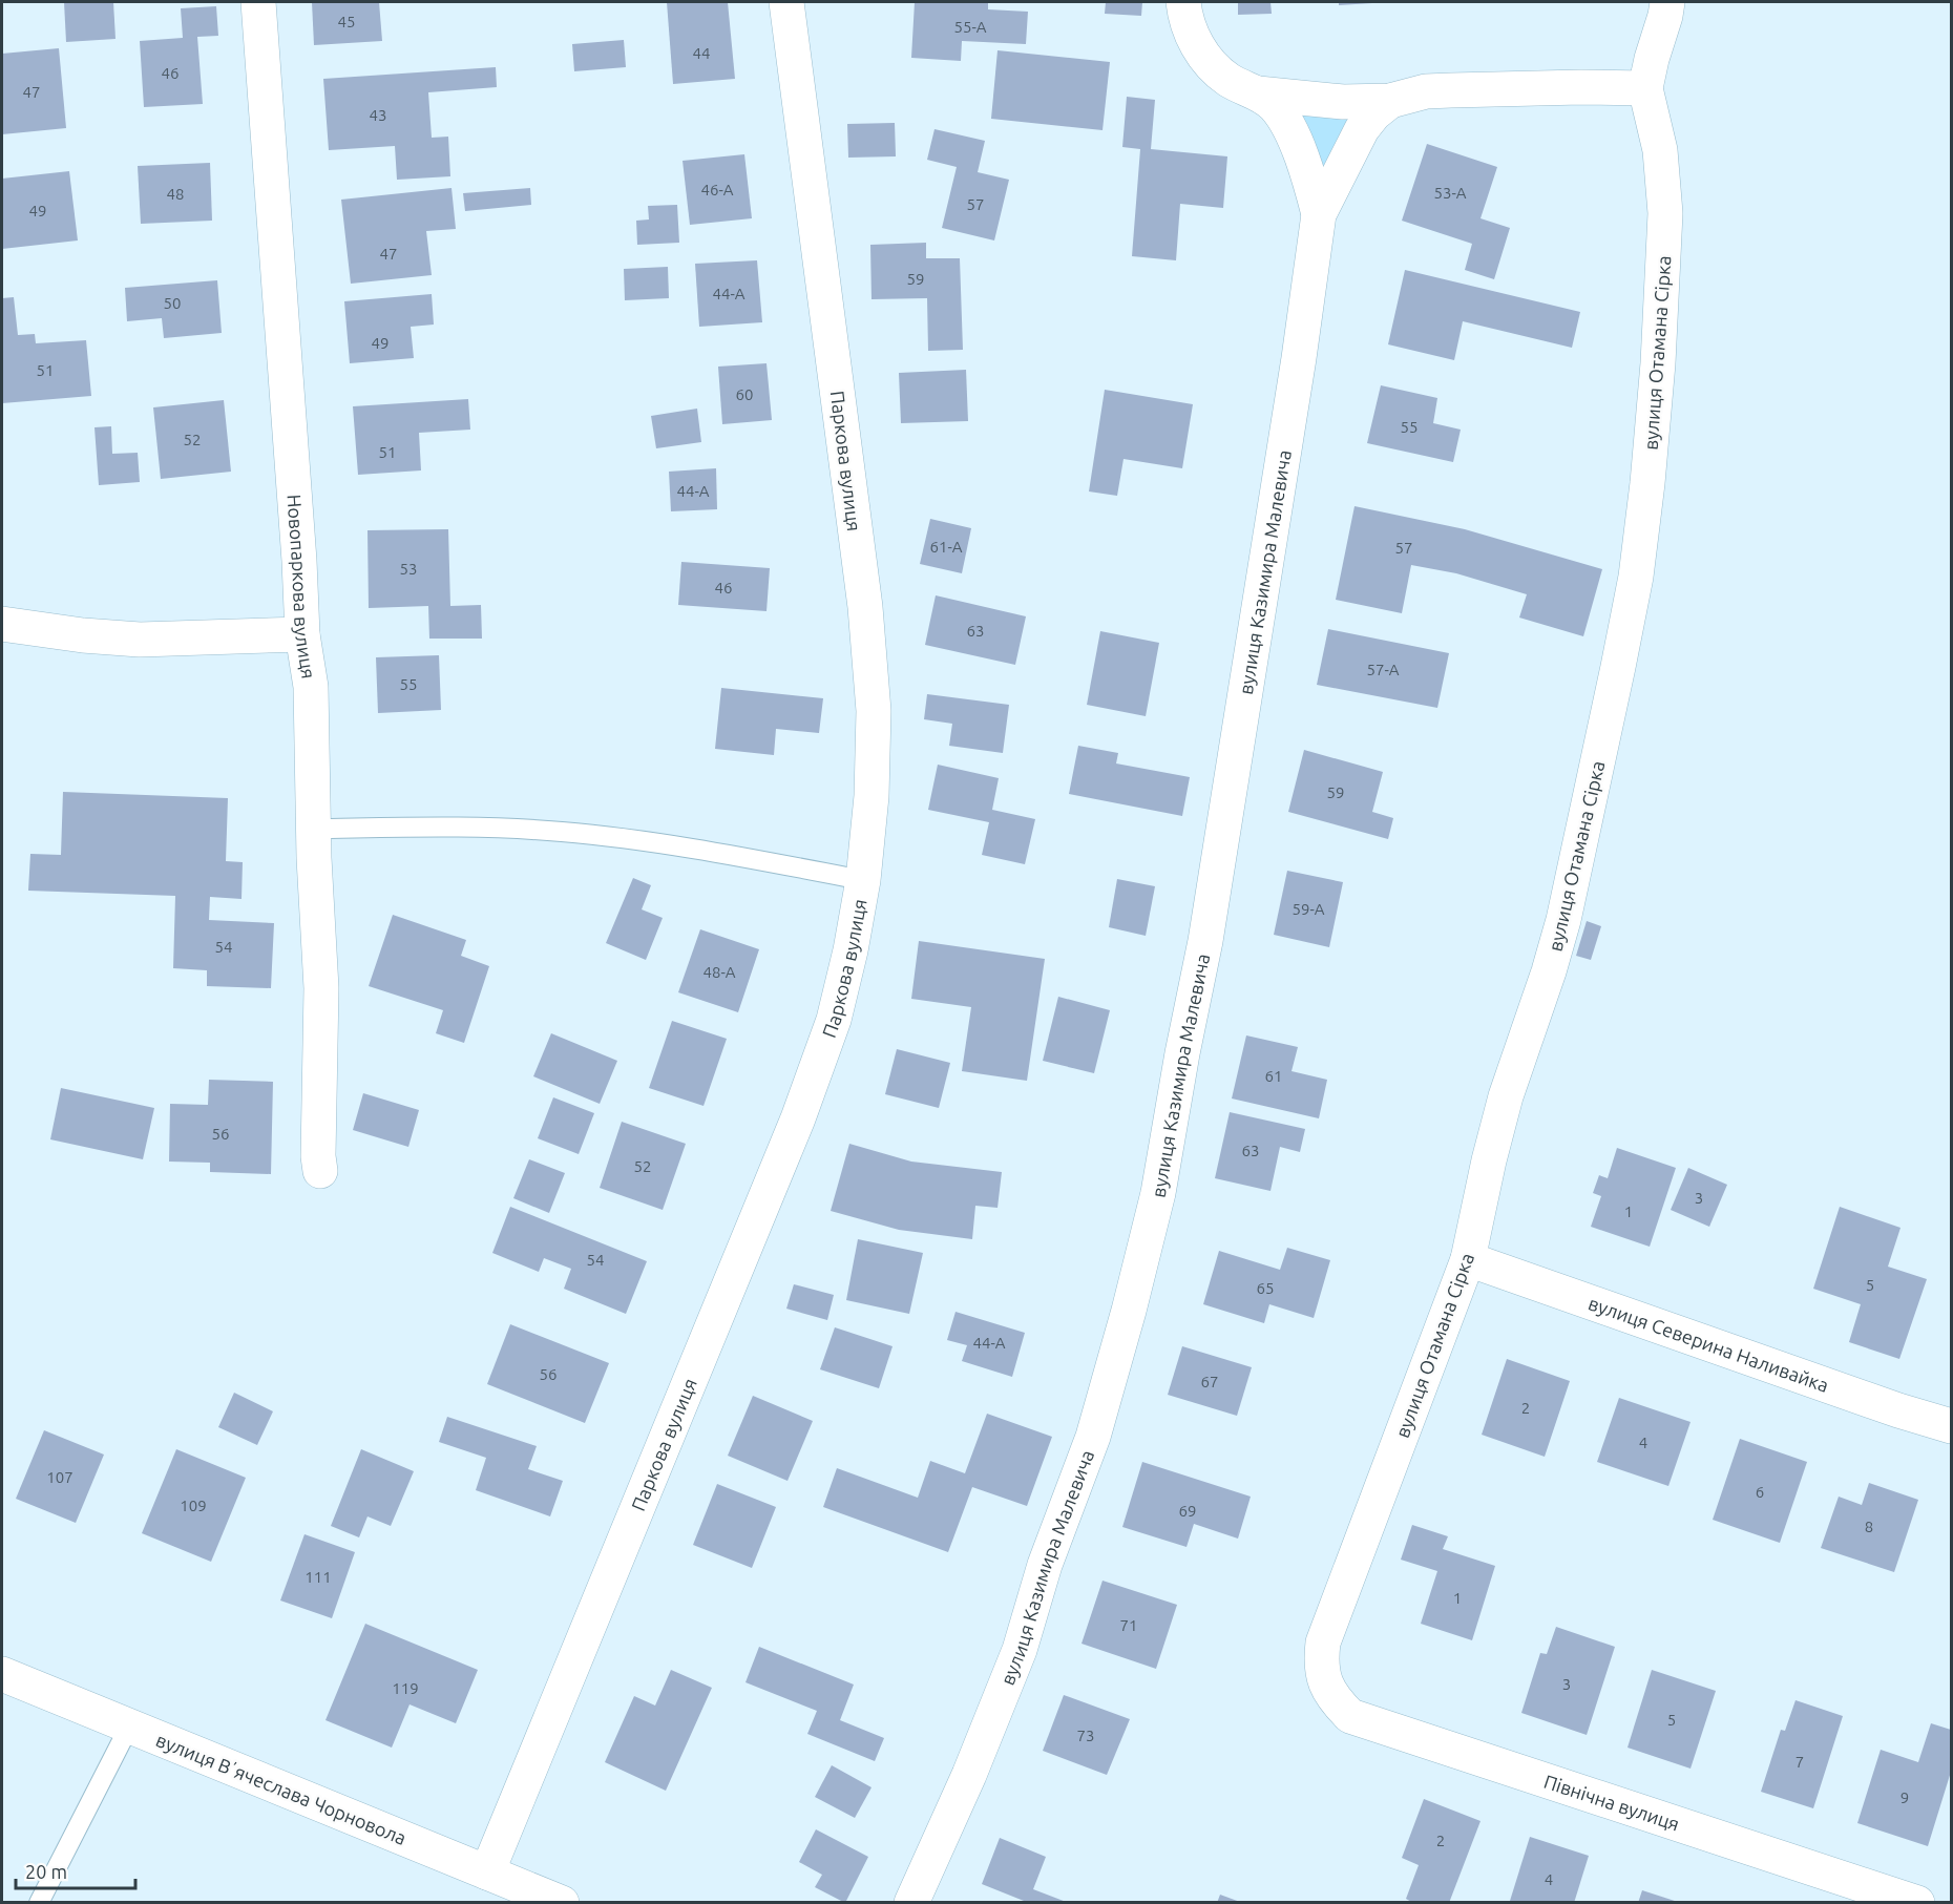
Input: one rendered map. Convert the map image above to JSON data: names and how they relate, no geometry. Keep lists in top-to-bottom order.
{
  "streets": {
    "street": [
      "вулиця Отамана Сірка",
      "Паркова вулиця",
      "вулиця Казимира Малевича",
      "Новопаркова вулиця",
      "вулиця Северина Наливайка",
      "вулиця Вʼячеслава Чорновола",
      "Північна вулиця"
    ]
  },
  "crossings": [
    ["вулиця Отамана Сірка", "вулиця Северина Наливайка"],
    ["вулиця Отамана Сірка", "Північна вулиця"],
    ["Паркова вулиця", "вулиця Вʼячеслава Чорновола"]
  ],
  "house_numbers": [
    "45",
    "55-А",
    "44",
    "46",
    "47",
    "43",
    "46-А",
    "53-А",
    "48",
    "57",
    "49",
    "47",
    "59",
    "44-А",
    "50",
    "49",
    "51",
    "60",
    "55",
    "52",
    "51",
    "44-А",
    "61-А",
    "57",
    "53",
    "46",
    "63",
    "57-А",
    "55",
    "59",
    "59-А",
    "54",
    "48-А",
    "61",
    "56",
    "63",
    "52",
    "3",
    "1",
    "54",
    "5",
    "65",
    "44-А",
    "56",
    "67",
    "2",
    "4",
    "107",
    "6",
    "109",
    "69",
    "8",
    "111",
    "1",
    "71",
    "3",
    "119",
    "5",
    "73",
    "7",
    "9",
    "2",
    "4"
  ],
  "scale_bar": "20 m"
}
